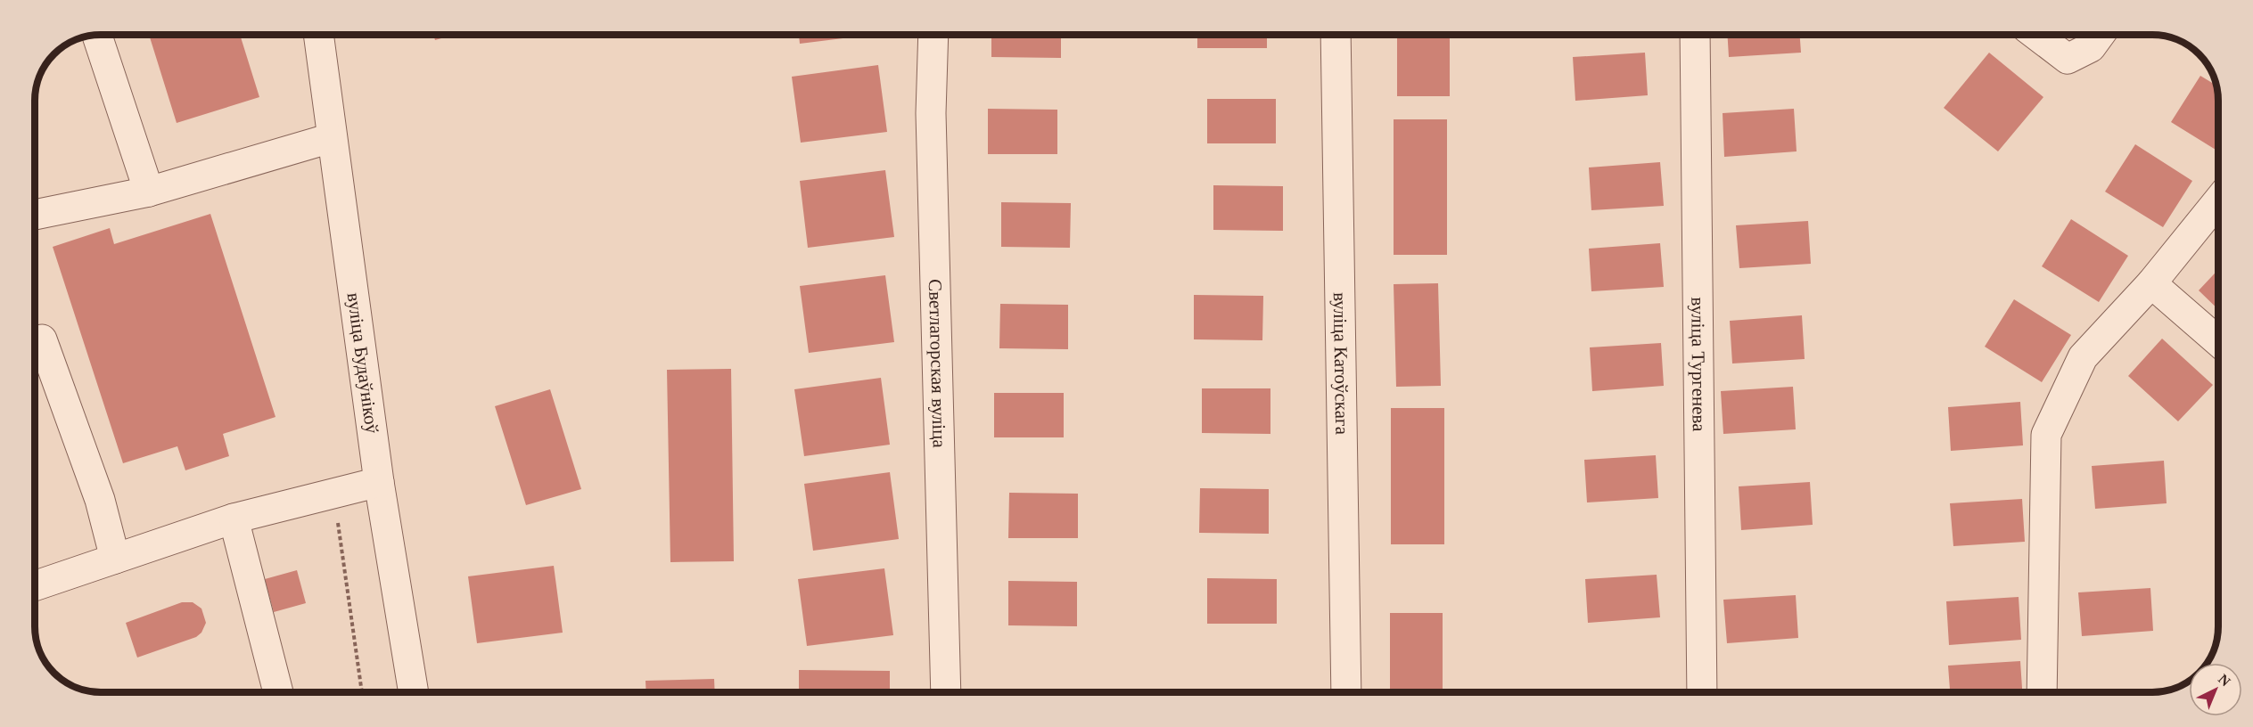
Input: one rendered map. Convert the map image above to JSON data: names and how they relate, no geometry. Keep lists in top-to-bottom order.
{
  "streets": {
    "street": [
      "вуліца Будаўнікоў",
      "Светлагорская вуліца",
      "вуліца Катоўскага",
      "вуліца Тургенева"
    ]
  },
  "north": "top right"
}
